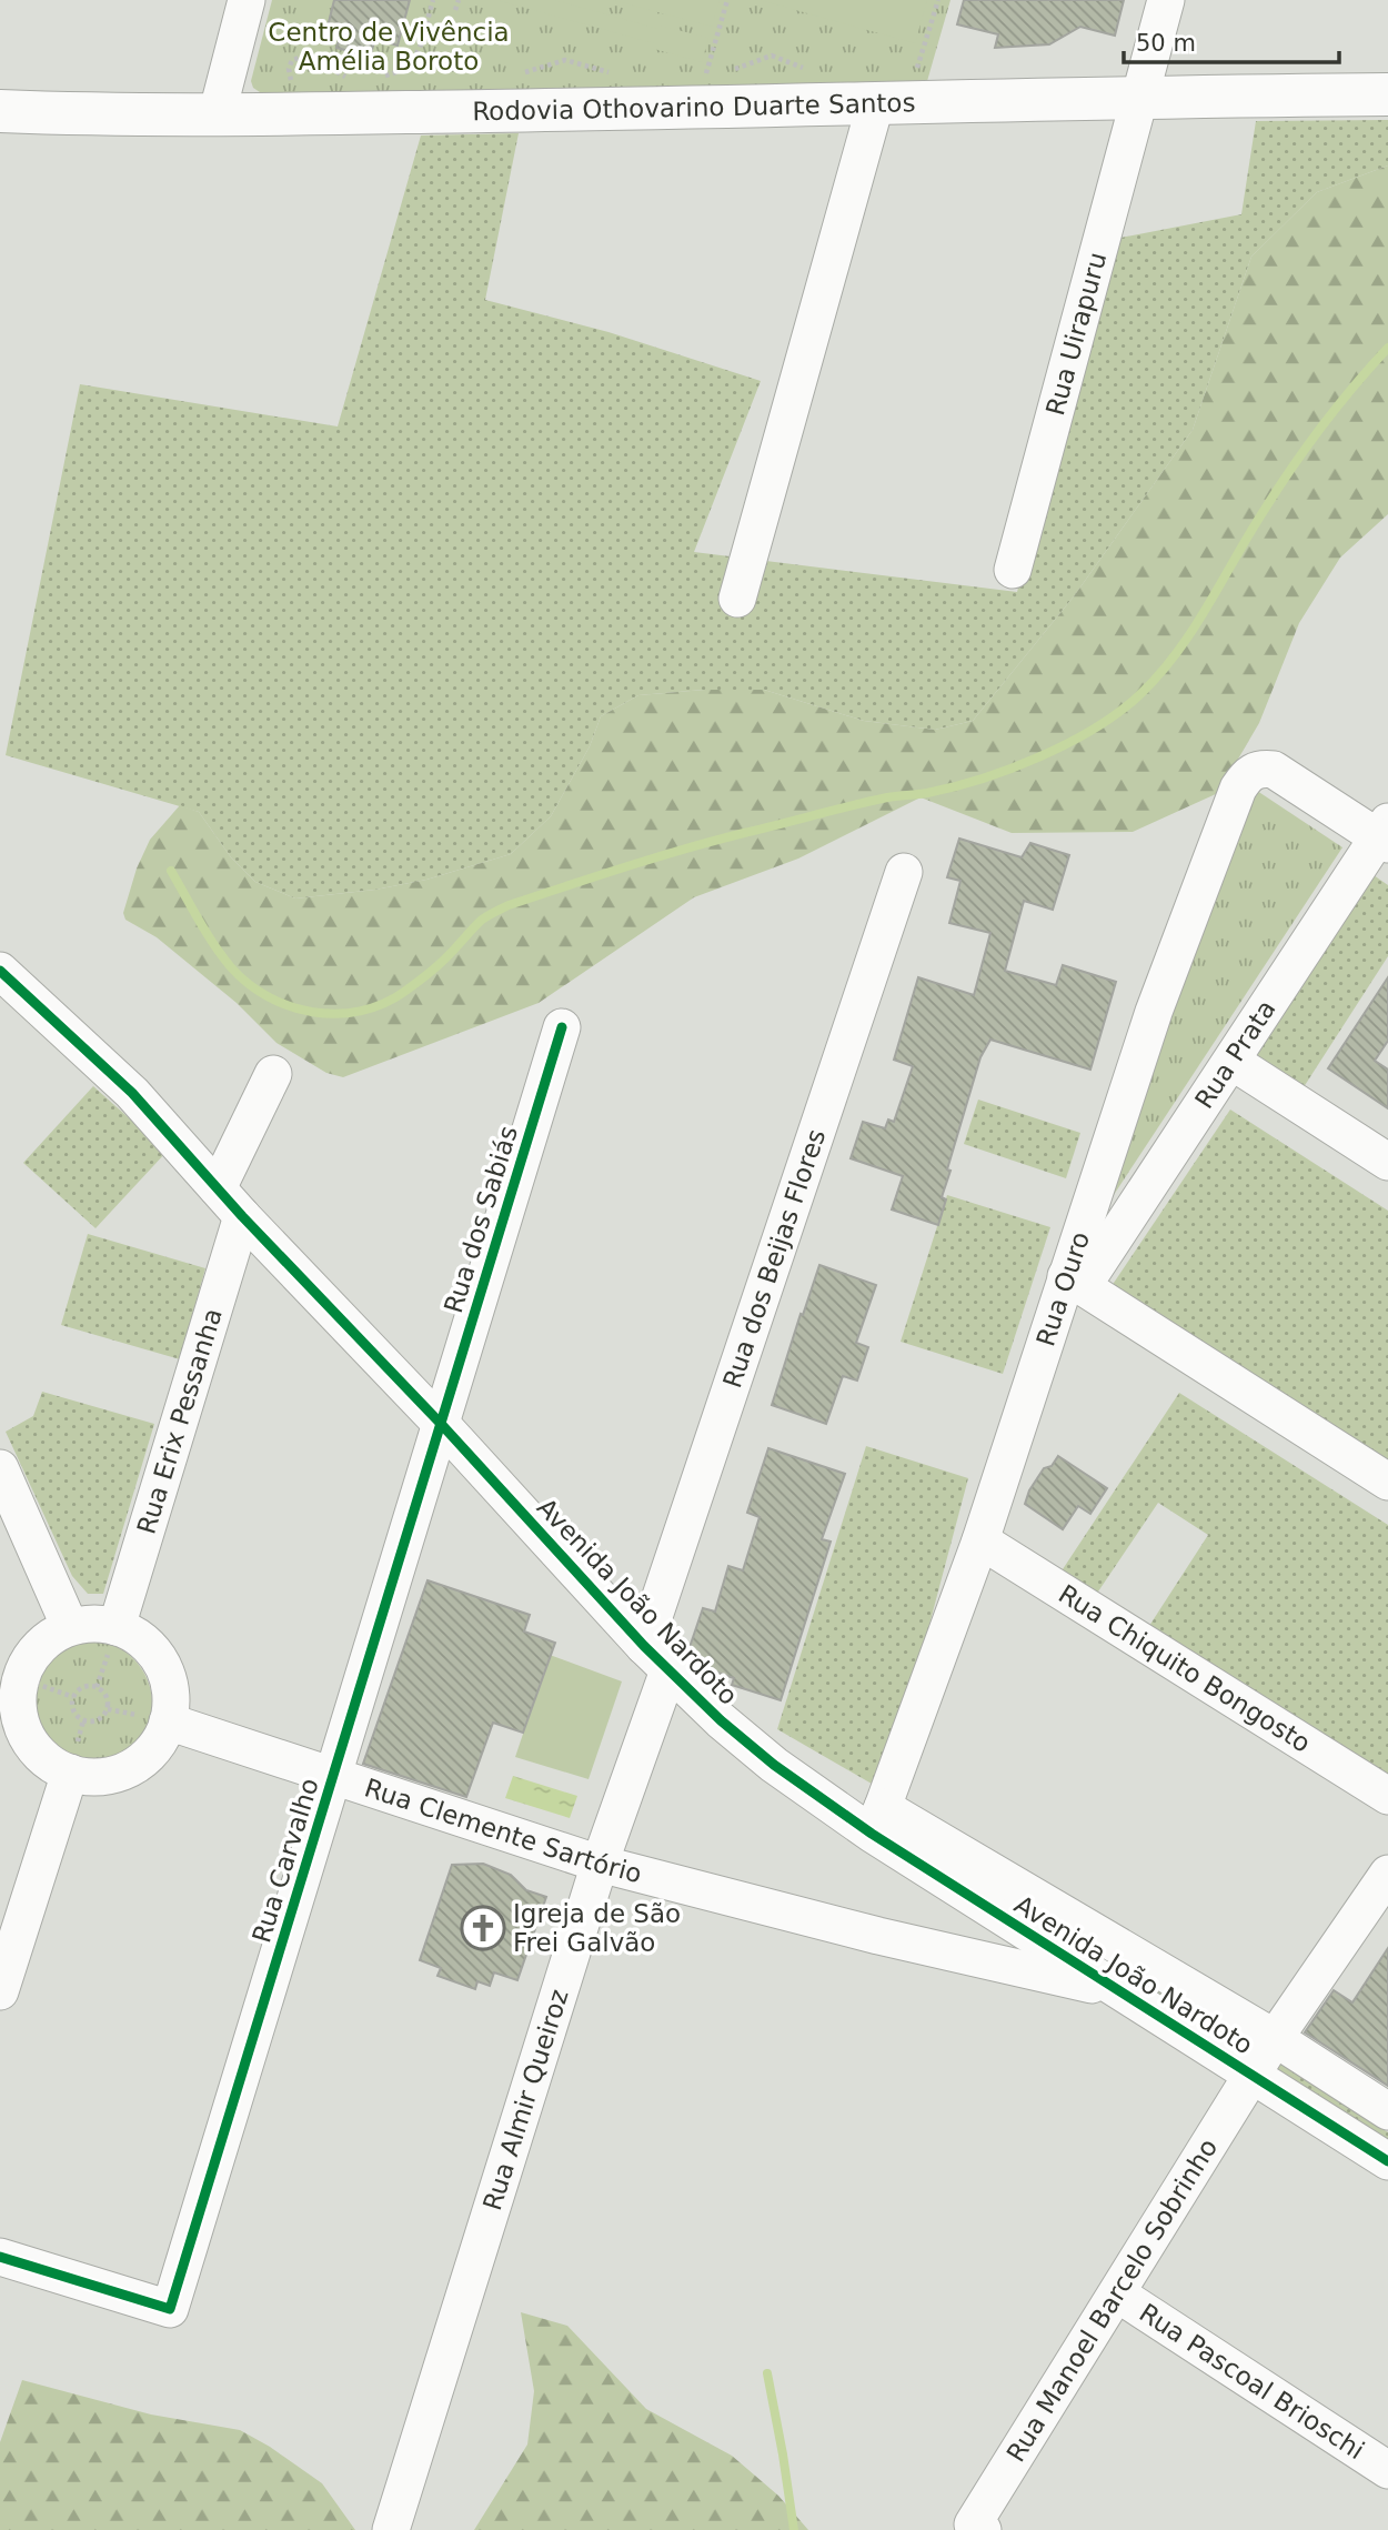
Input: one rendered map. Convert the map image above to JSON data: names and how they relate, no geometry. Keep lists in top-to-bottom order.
{
  "streets": {
    "main road": ["Rodovia Othovarino Duarte Santos"],
    "street": [
      "Rua Uirapuru",
      "Rua Prata",
      "Rua dos Sabiás",
      "Rua dos Beijas Flores",
      "Rua Ouro",
      "Rua Erix Pessanha",
      "Avenida João Nardoto",
      "Rua Chiquito Bongosto",
      "Rua Clemente Sartório",
      "Rua Carvalho",
      "Rua Almir Queiroz",
      "Rua Manoel Barcelo Sobrinho",
      "Rua Pascoal Brioschi"
    ]
  },
  "crossings": [
    ["Rodovia Othovarino Duarte Santos", "Rua Uirapuru"],
    ["Rua Prata", "Rua Ouro"],
    ["Rua dos Sabiás", "Avenida João Nardoto"],
    ["Rua dos Sabiás", "Rua Carvalho"],
    ["Rua dos Beijas Flores", "Avenida João Nardoto"],
    ["Rua dos Beijas Flores", "Rua Almir Queiroz"],
    ["Rua Ouro", "Avenida João Nardoto"],
    ["Rua Ouro", "Rua Chiquito Bongosto"],
    ["Rua Erix Pessanha", "Avenida João Nardoto"],
    ["Avenida João Nardoto", "Rua Clemente Sartório"],
    ["Avenida João Nardoto", "Rua Carvalho"],
    ["Avenida João Nardoto", "Rua Almir Queiroz"],
    ["Avenida João Nardoto", "Rua Manoel Barcelo Sobrinho"],
    ["Rua Clemente Sartório", "Rua Carvalho"],
    ["Rua Clemente Sartório", "Rua Almir Queiroz"],
    ["Rua Manoel Barcelo Sobrinho", "Rua Pascoal Brioschi"]
  ],
  "parks": ["Centro de Vivência Amélia Boroto"],
  "places": {
    "church": ["Igreja de São Frei Galvão"]
  },
  "scale_bar": "50 m"
}
